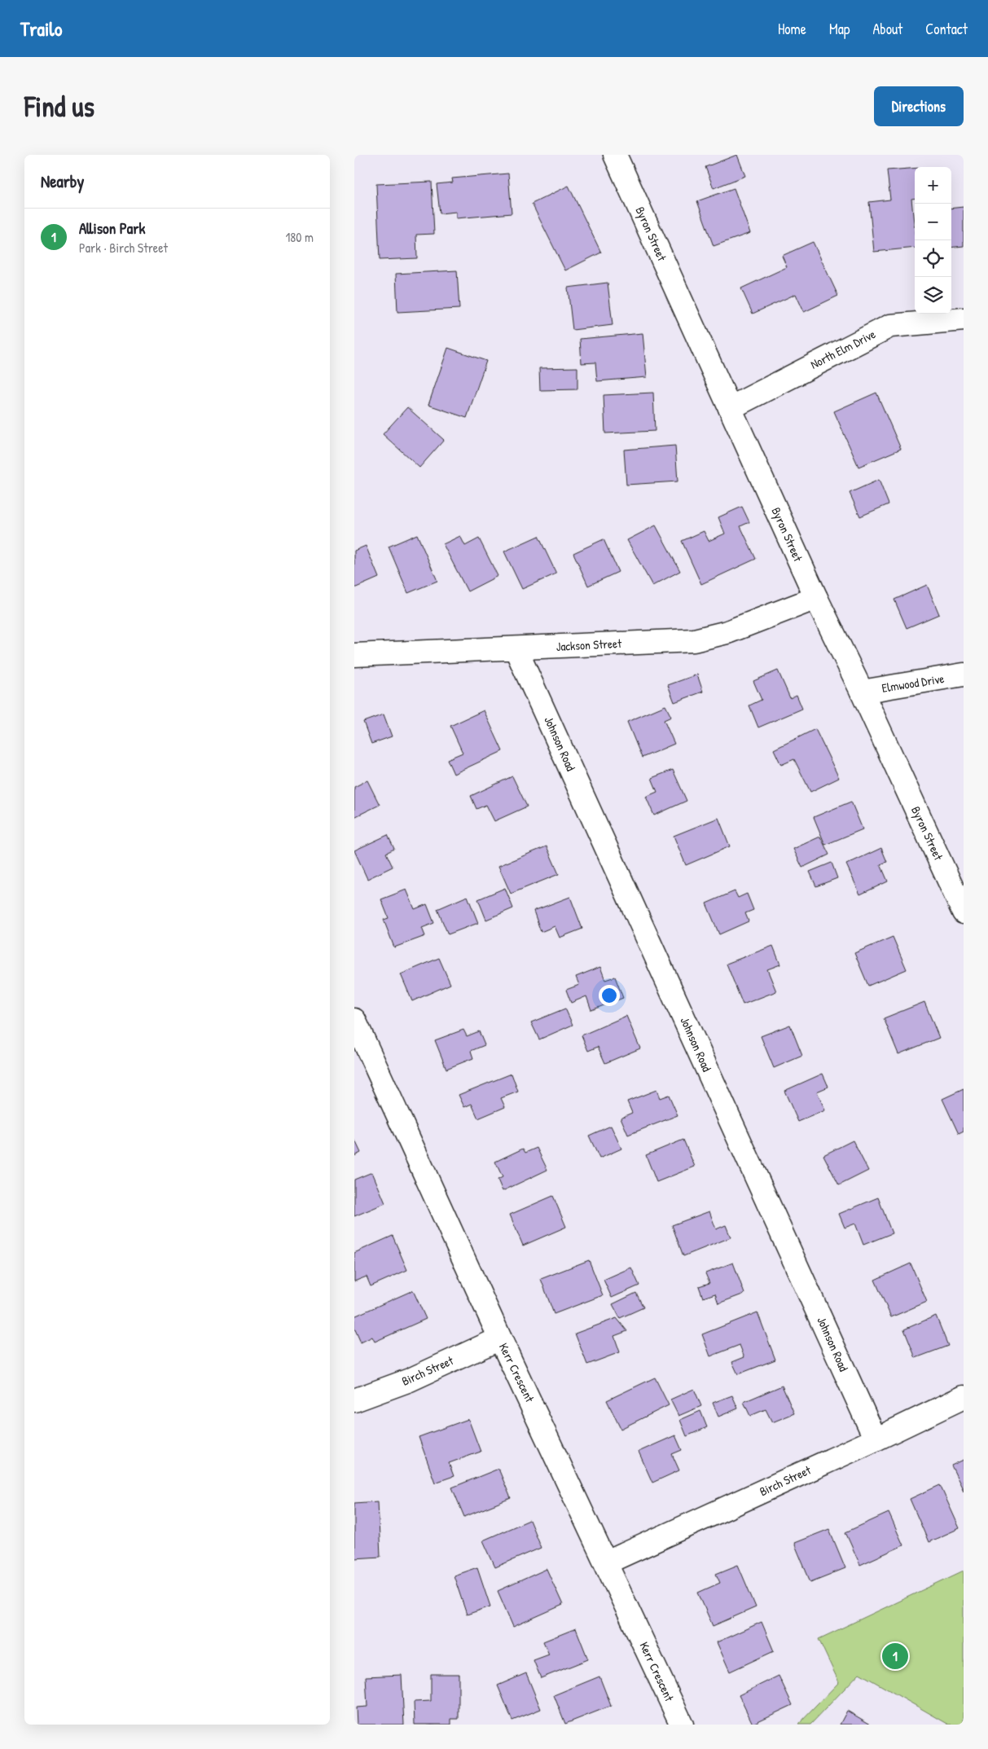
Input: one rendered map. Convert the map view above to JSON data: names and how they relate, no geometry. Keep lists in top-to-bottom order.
{
  "streets": {
    "street": [
      "Byron Street",
      "North Elm Drive",
      "Jackson Street",
      "Elmwood Drive",
      "Johnson Road",
      "Birch Street",
      "Kerr Crescent"
    ]
  },
  "crossings": [
    ["Byron Street", "North Elm Drive"],
    ["Byron Street", "Jackson Street"],
    ["Byron Street", "Elmwood Drive"],
    ["Jackson Street", "Johnson Road"],
    ["Johnson Road", "Birch Street"],
    ["Birch Street", "Kerr Crescent"]
  ],
  "page": {
    "header": "Trailo",
    "nav": [
      "Home",
      "Map",
      "About",
      "Contact"
    ],
    "buttons": "Directions",
    "title": "Find us",
    "heading": "Nearby",
    "map_buttons": ["+", "−"],
    "list": [
      {
        "mark": "1",
        "name": "Allison Park",
        "note": "Park · Birch Street",
        "value": "180 m"
      }
    ],
    "pins": "1"
  }
}
